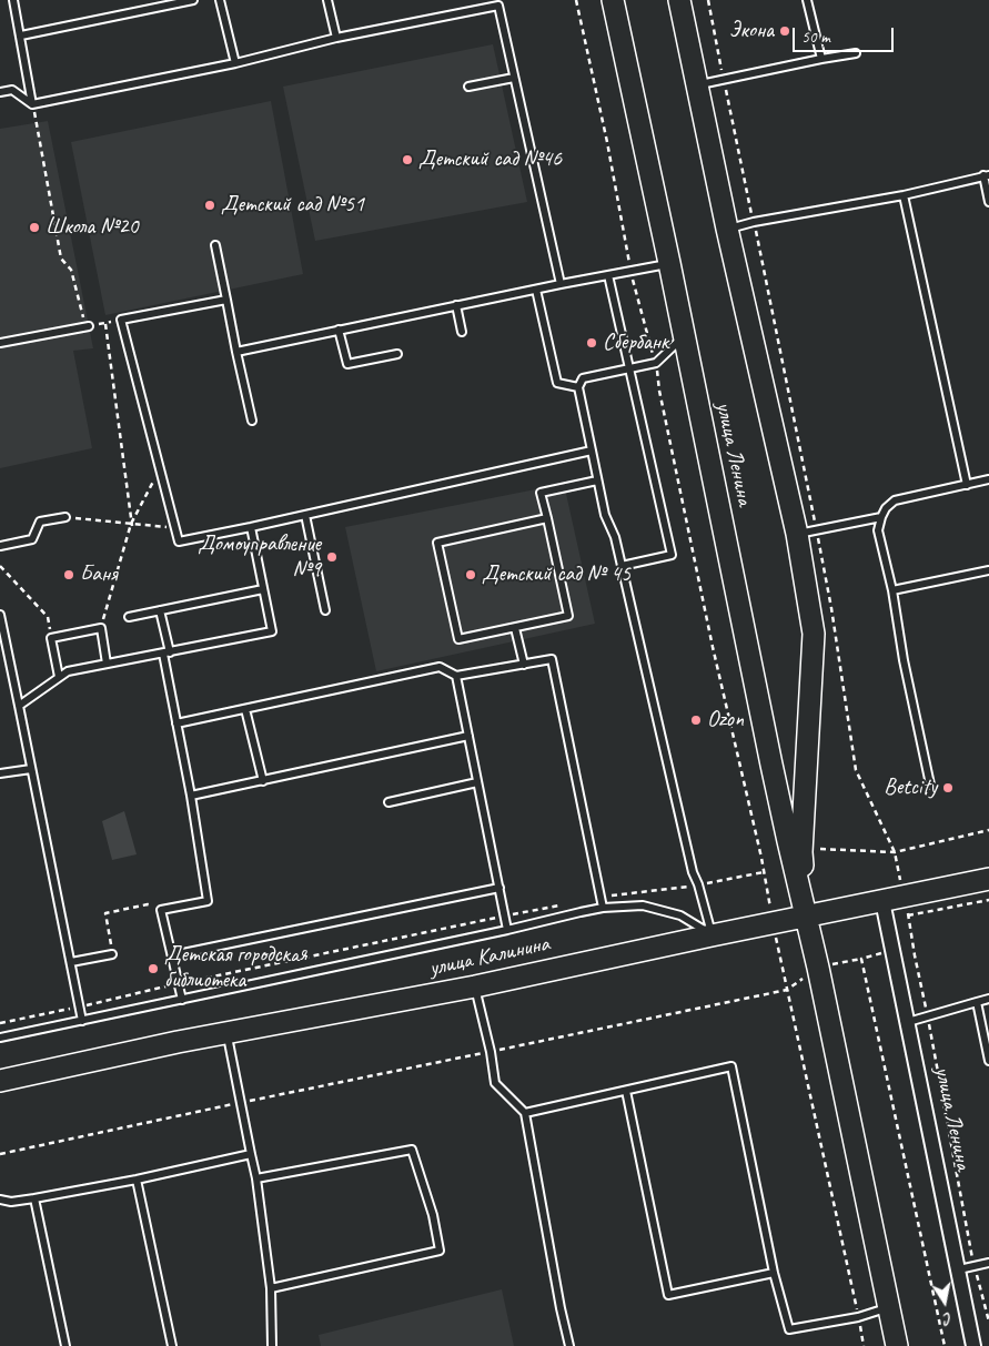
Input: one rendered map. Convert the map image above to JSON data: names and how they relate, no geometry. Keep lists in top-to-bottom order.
{
  "streets": {
    "street": ["улица Ленина", "улица Калинина"]
  },
  "crossings": [
    ["улица Ленина", "улица Калинина"]
  ],
  "places": [
    "Экона",
    "Детский сад №46",
    "Детский сад №51",
    "Школа №20",
    "Сбербанк",
    "Домоуправление №9",
    "Баня",
    "Детский сад № 45",
    "Ozon",
    "Betcity",
    "Детская городская библиотека"
  ],
  "scale_bar": "50 m",
  "north": "bottom"
}
